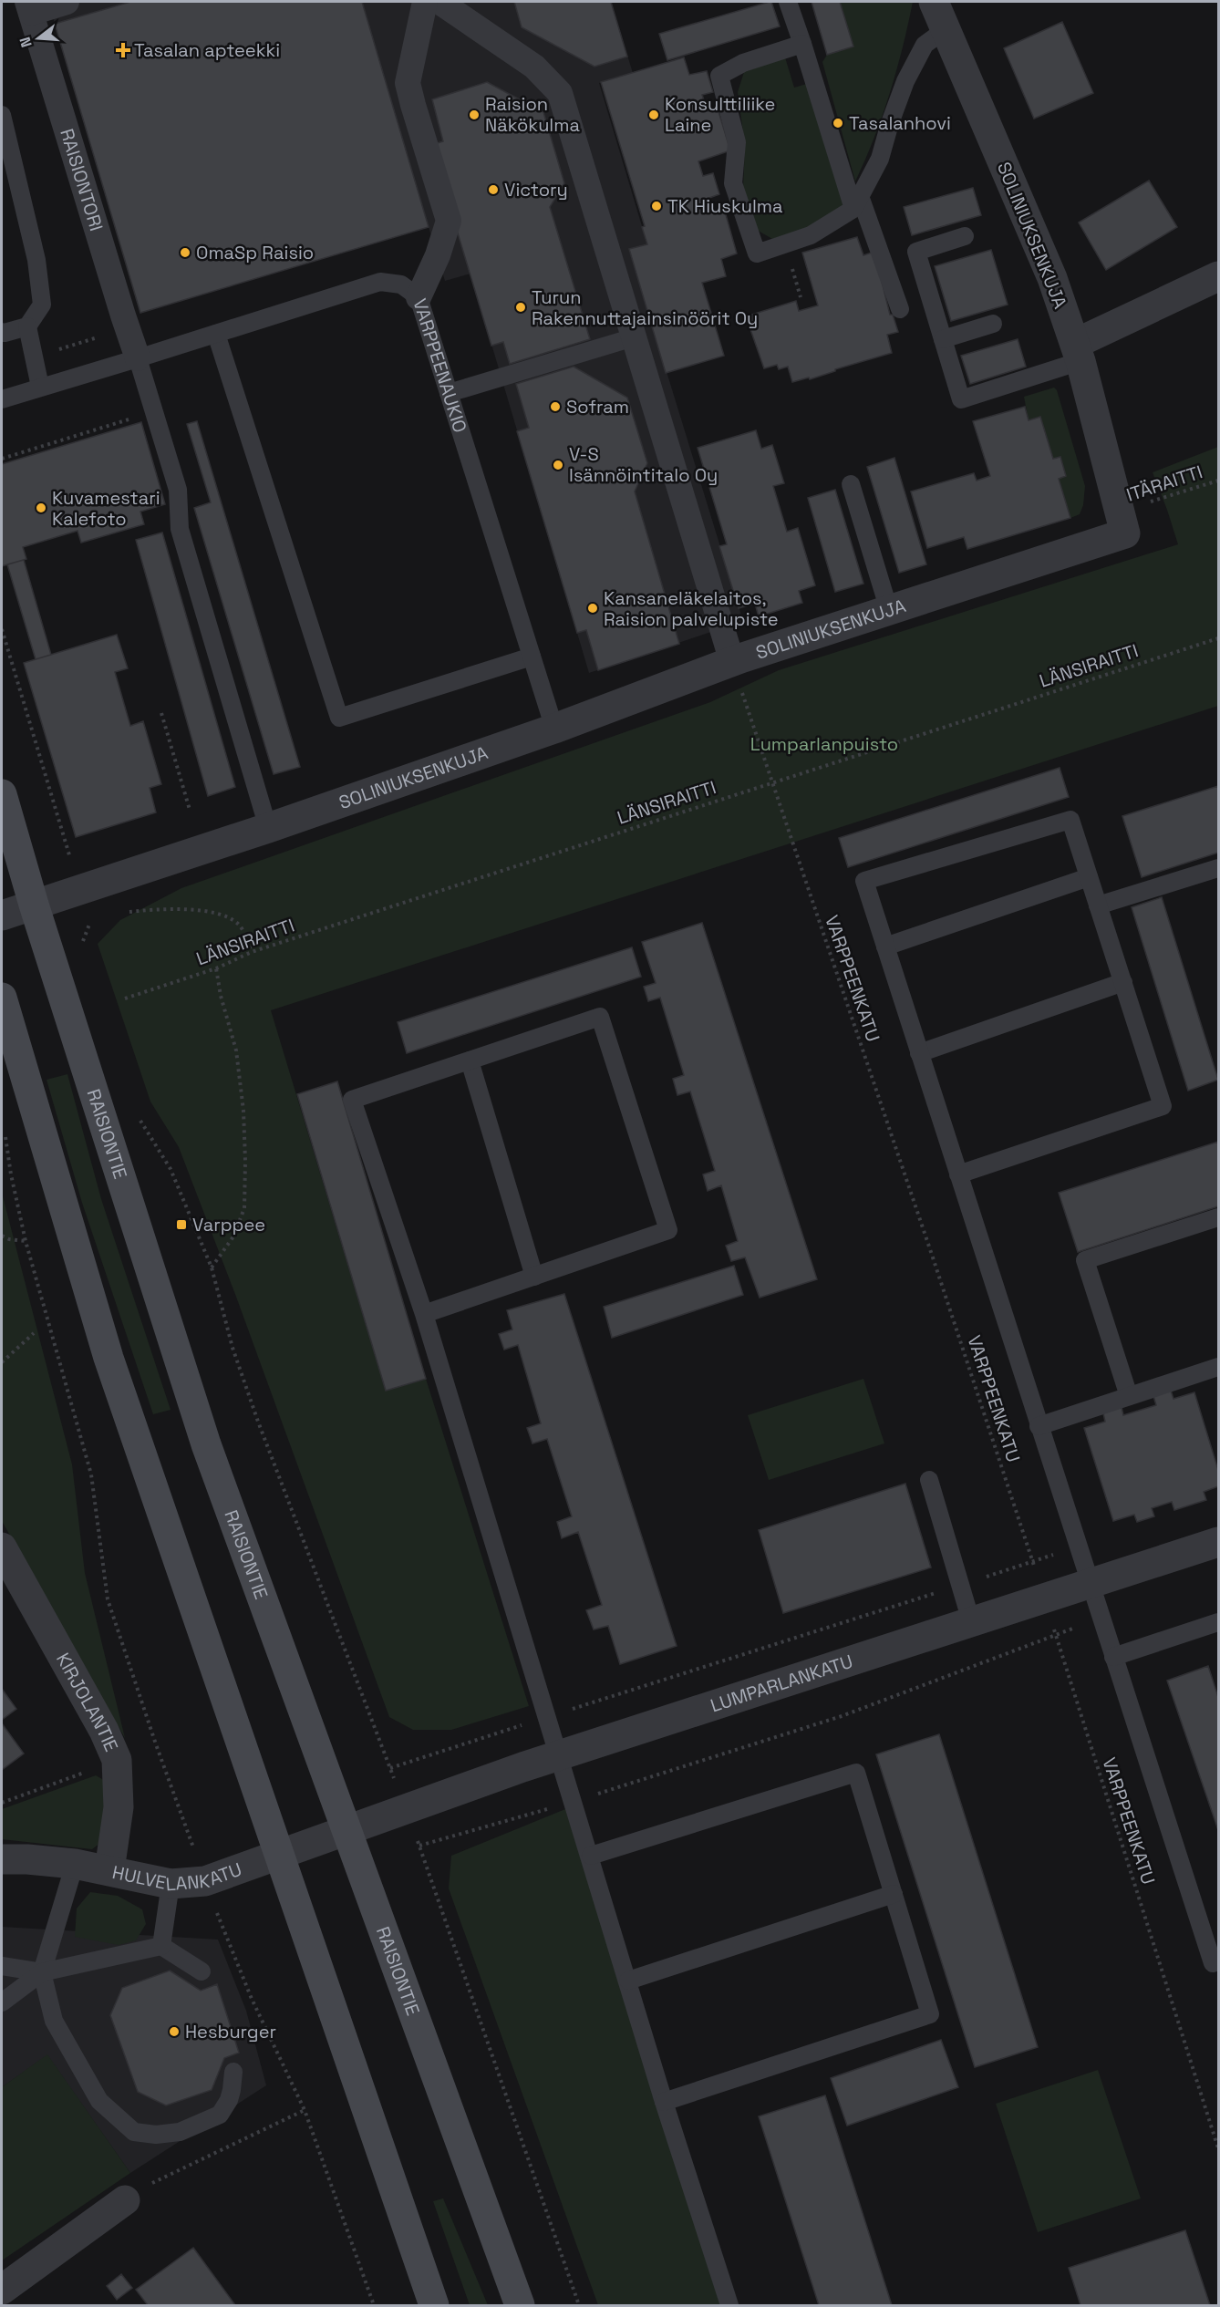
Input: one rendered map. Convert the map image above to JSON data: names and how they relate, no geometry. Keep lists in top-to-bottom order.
{
  "streets": {
    "main road": ["RAISIONTIE"],
    "street": [
      "RAISIONTORI",
      "SOLINIUKSENKUJA",
      "VARPPEENAUKIO",
      "LUMPARLANKATU",
      "KIRJOLANTIE",
      "HULVELANKATU"
    ],
    "path": ["ITÄRAITTI", "LÄNSIRAITTI", "VARPPEENKATU"]
  },
  "crossings": [
    ["SOLINIUKSENKUJA", "VARPPEENAUKIO"],
    ["SOLINIUKSENKUJA", "ITÄRAITTI"],
    ["SOLINIUKSENKUJA", "VARPPEENKATU"],
    ["SOLINIUKSENKUJA", "RAISIONTIE"],
    ["LÄNSIRAITTI", "VARPPEENKATU"],
    ["VARPPEENKATU", "LUMPARLANKATU"],
    ["RAISIONTIE", "LUMPARLANKATU"],
    ["RAISIONTIE", "HULVELANKATU"],
    ["LUMPARLANKATU", "HULVELANKATU"],
    ["KIRJOLANTIE", "HULVELANKATU"]
  ],
  "parks": ["Lumparlanpuisto"],
  "places": {
    "health": ["Tasalan apteekki"],
    "other": [
      "Raision Näkökulma",
      "Konsulttiliike Laine",
      "Tasalanhovi",
      "Victory",
      "TK Hiuskulma",
      "OmaSp Raisio",
      "Turun Rakennuttajainsinöörit Oy",
      "Sofram",
      "V-S Isännöintitalo Oy",
      "Kuvamestari Kalefoto",
      "Kansaneläkelaitos, Raision palvelupiste",
      "Hesburger"
    ],
    "transit": ["Varppee"]
  },
  "north": "left"
}
